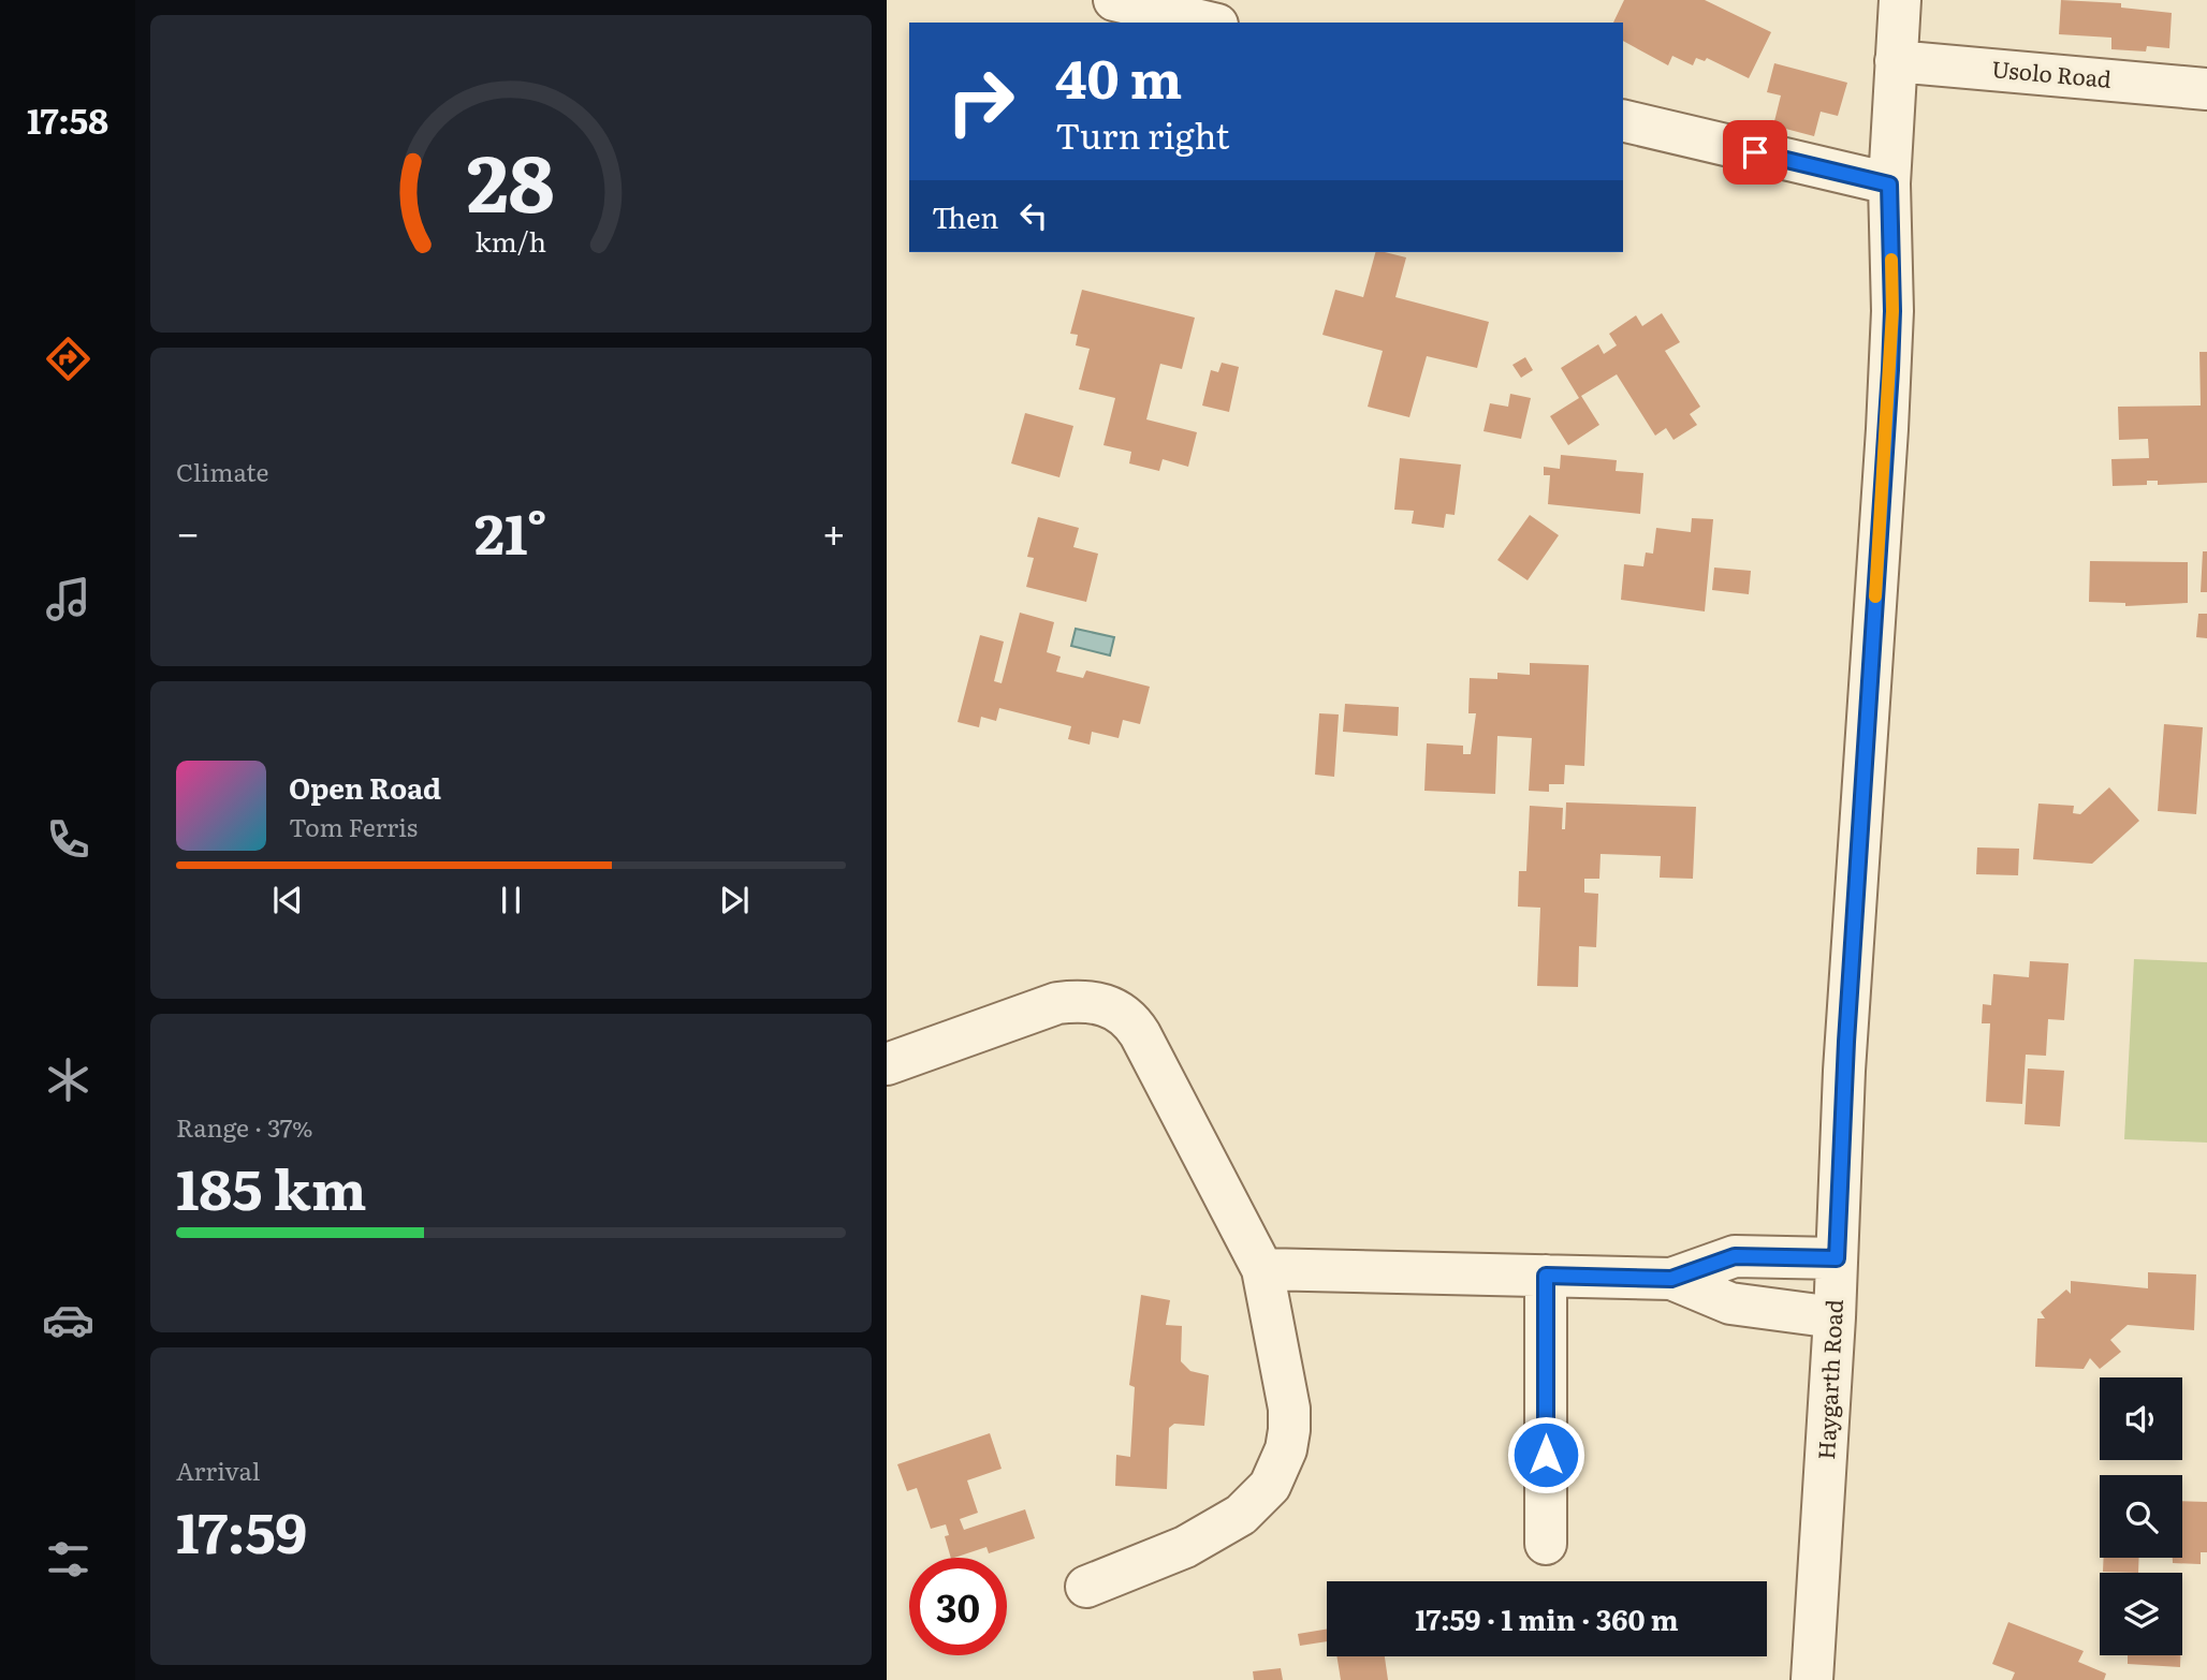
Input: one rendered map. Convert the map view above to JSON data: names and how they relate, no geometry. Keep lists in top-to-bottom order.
{
  "streets": {
    "street": ["Usolo Road", "Haygarth Road"]
  },
  "crossings": [
    ["Usolo Road", "Haygarth Road"]
  ],
  "page": {
    "tabs": "17:58",
    "turn": ["40 m", "Turn right"],
    "then": "Then",
    "tile": [
      "Climate",
      ["Range · 37%", "185 km"],
      ["Arrival", "17:59"]
    ],
    "heat": ["−", "21°", "+"],
    "song": ["Open Road", "Tom Ferris"],
    "limit": "30",
    "trip": "17:59 · 1 min · 360 m",
    "gauge": ["28", "km/h"]
  }
}
